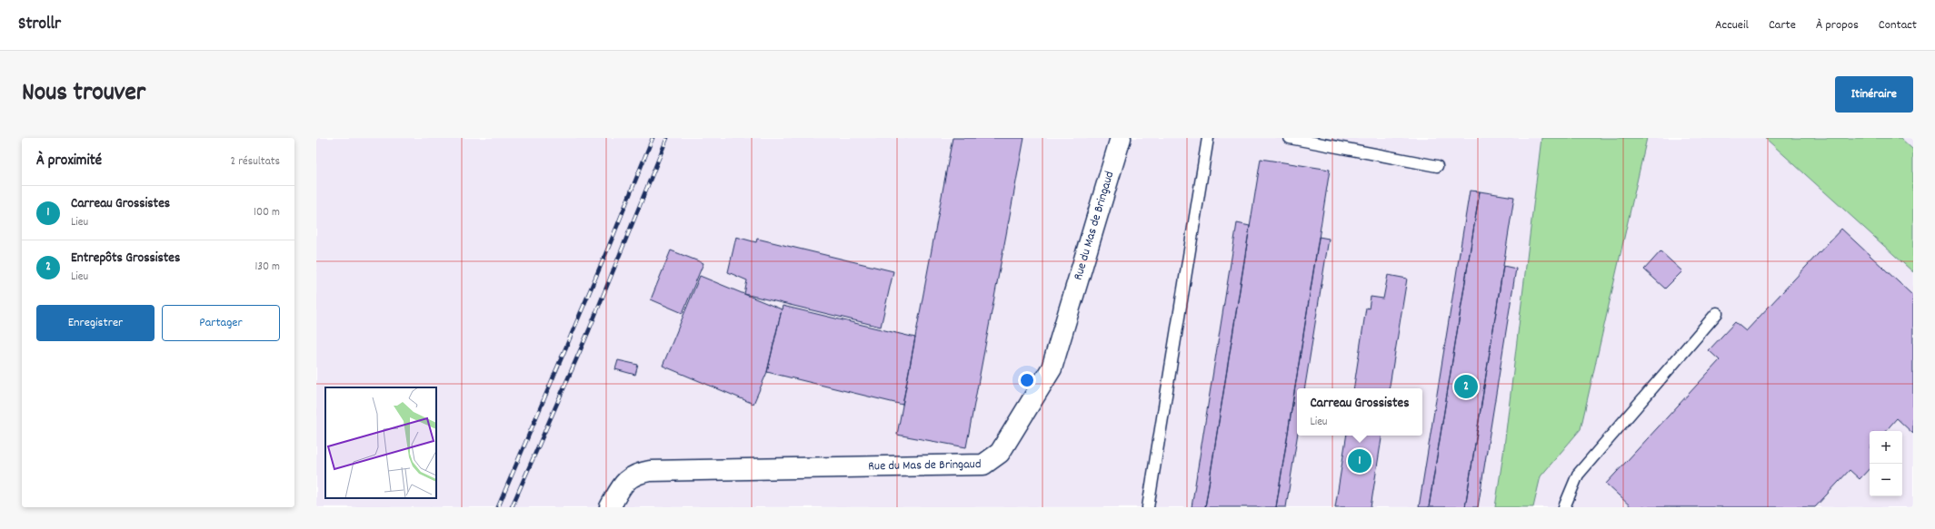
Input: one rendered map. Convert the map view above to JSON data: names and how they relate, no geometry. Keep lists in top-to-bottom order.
{
  "streets": {
    "street": ["Rue du Mas de Bringaud"]
  },
  "page": {
    "header": "Strollr",
    "nav": [
      "Accueil",
      "Carte",
      "À propos",
      "Contact"
    ],
    "title": "Nous trouver",
    "buttons": [
      "Itinéraire",
      ["Enregistrer", "Partager"]
    ],
    "heading": ["À proximité", "2 résultats"],
    "list": [
      {
        "mark": "1",
        "name": "Carreau Grossistes",
        "note": "Lieu",
        "value": "100 m"
      },
      {
        "mark": "2",
        "name": "Entrepôts Grossistes",
        "note": "Lieu",
        "value": "130 m"
      }
    ],
    "pins": ["2", "1"],
    "popup": ["Carreau Grossistes", "Lieu"],
    "map_buttons": ["+", "−"]
  }
}
